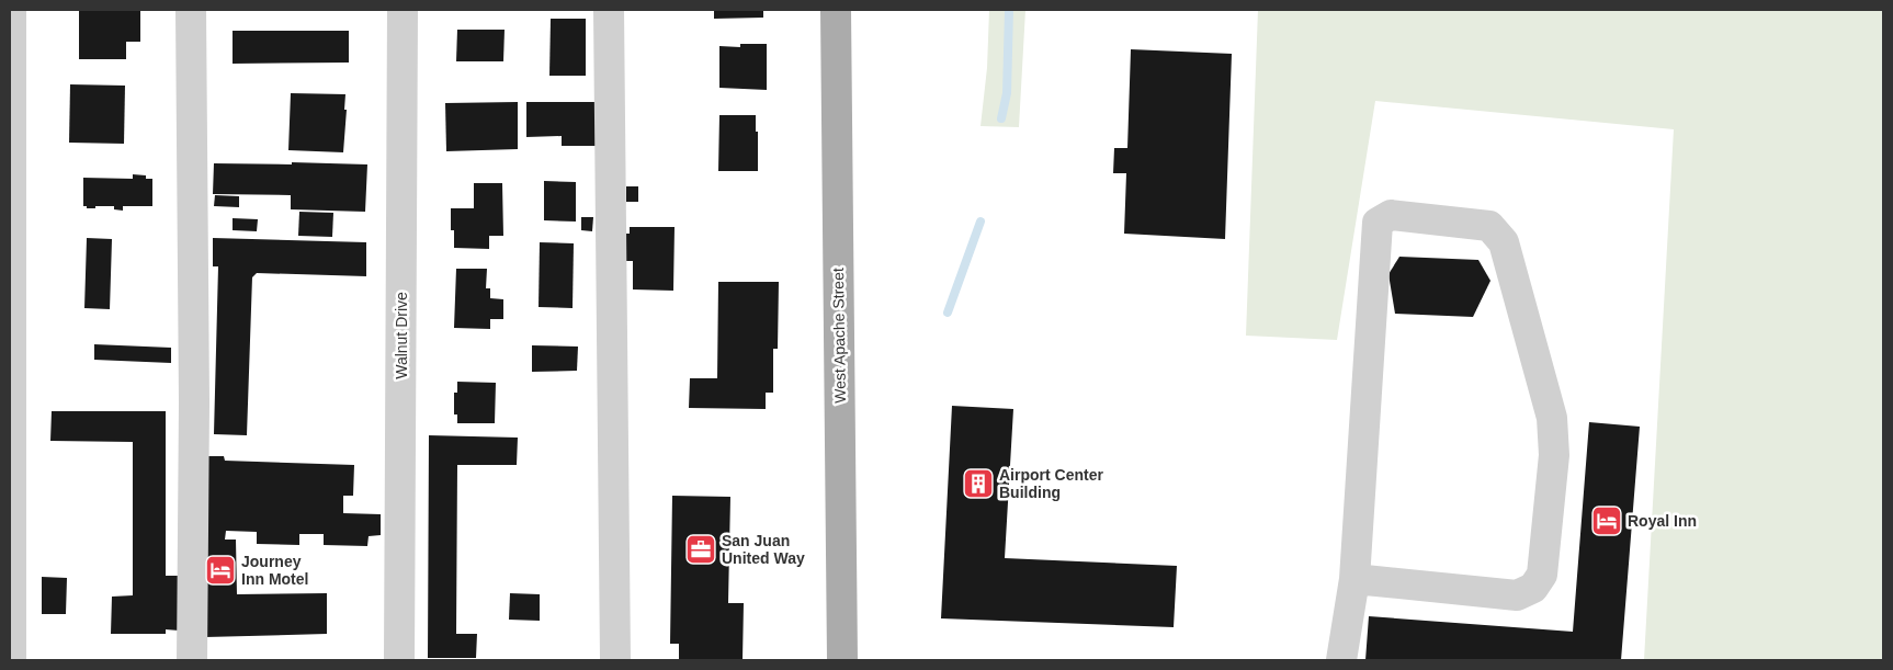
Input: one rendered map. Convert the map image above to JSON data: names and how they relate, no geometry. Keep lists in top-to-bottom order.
{
  "streets": {
    "main road": ["West Apache Street"],
    "street": ["Walnut Drive"]
  },
  "places": {
    "building": ["Airport Center Building"],
    "hotel": ["Royal Inn", "Journey Inn Motel"],
    "office": ["San Juan United Way"]
  }
}
